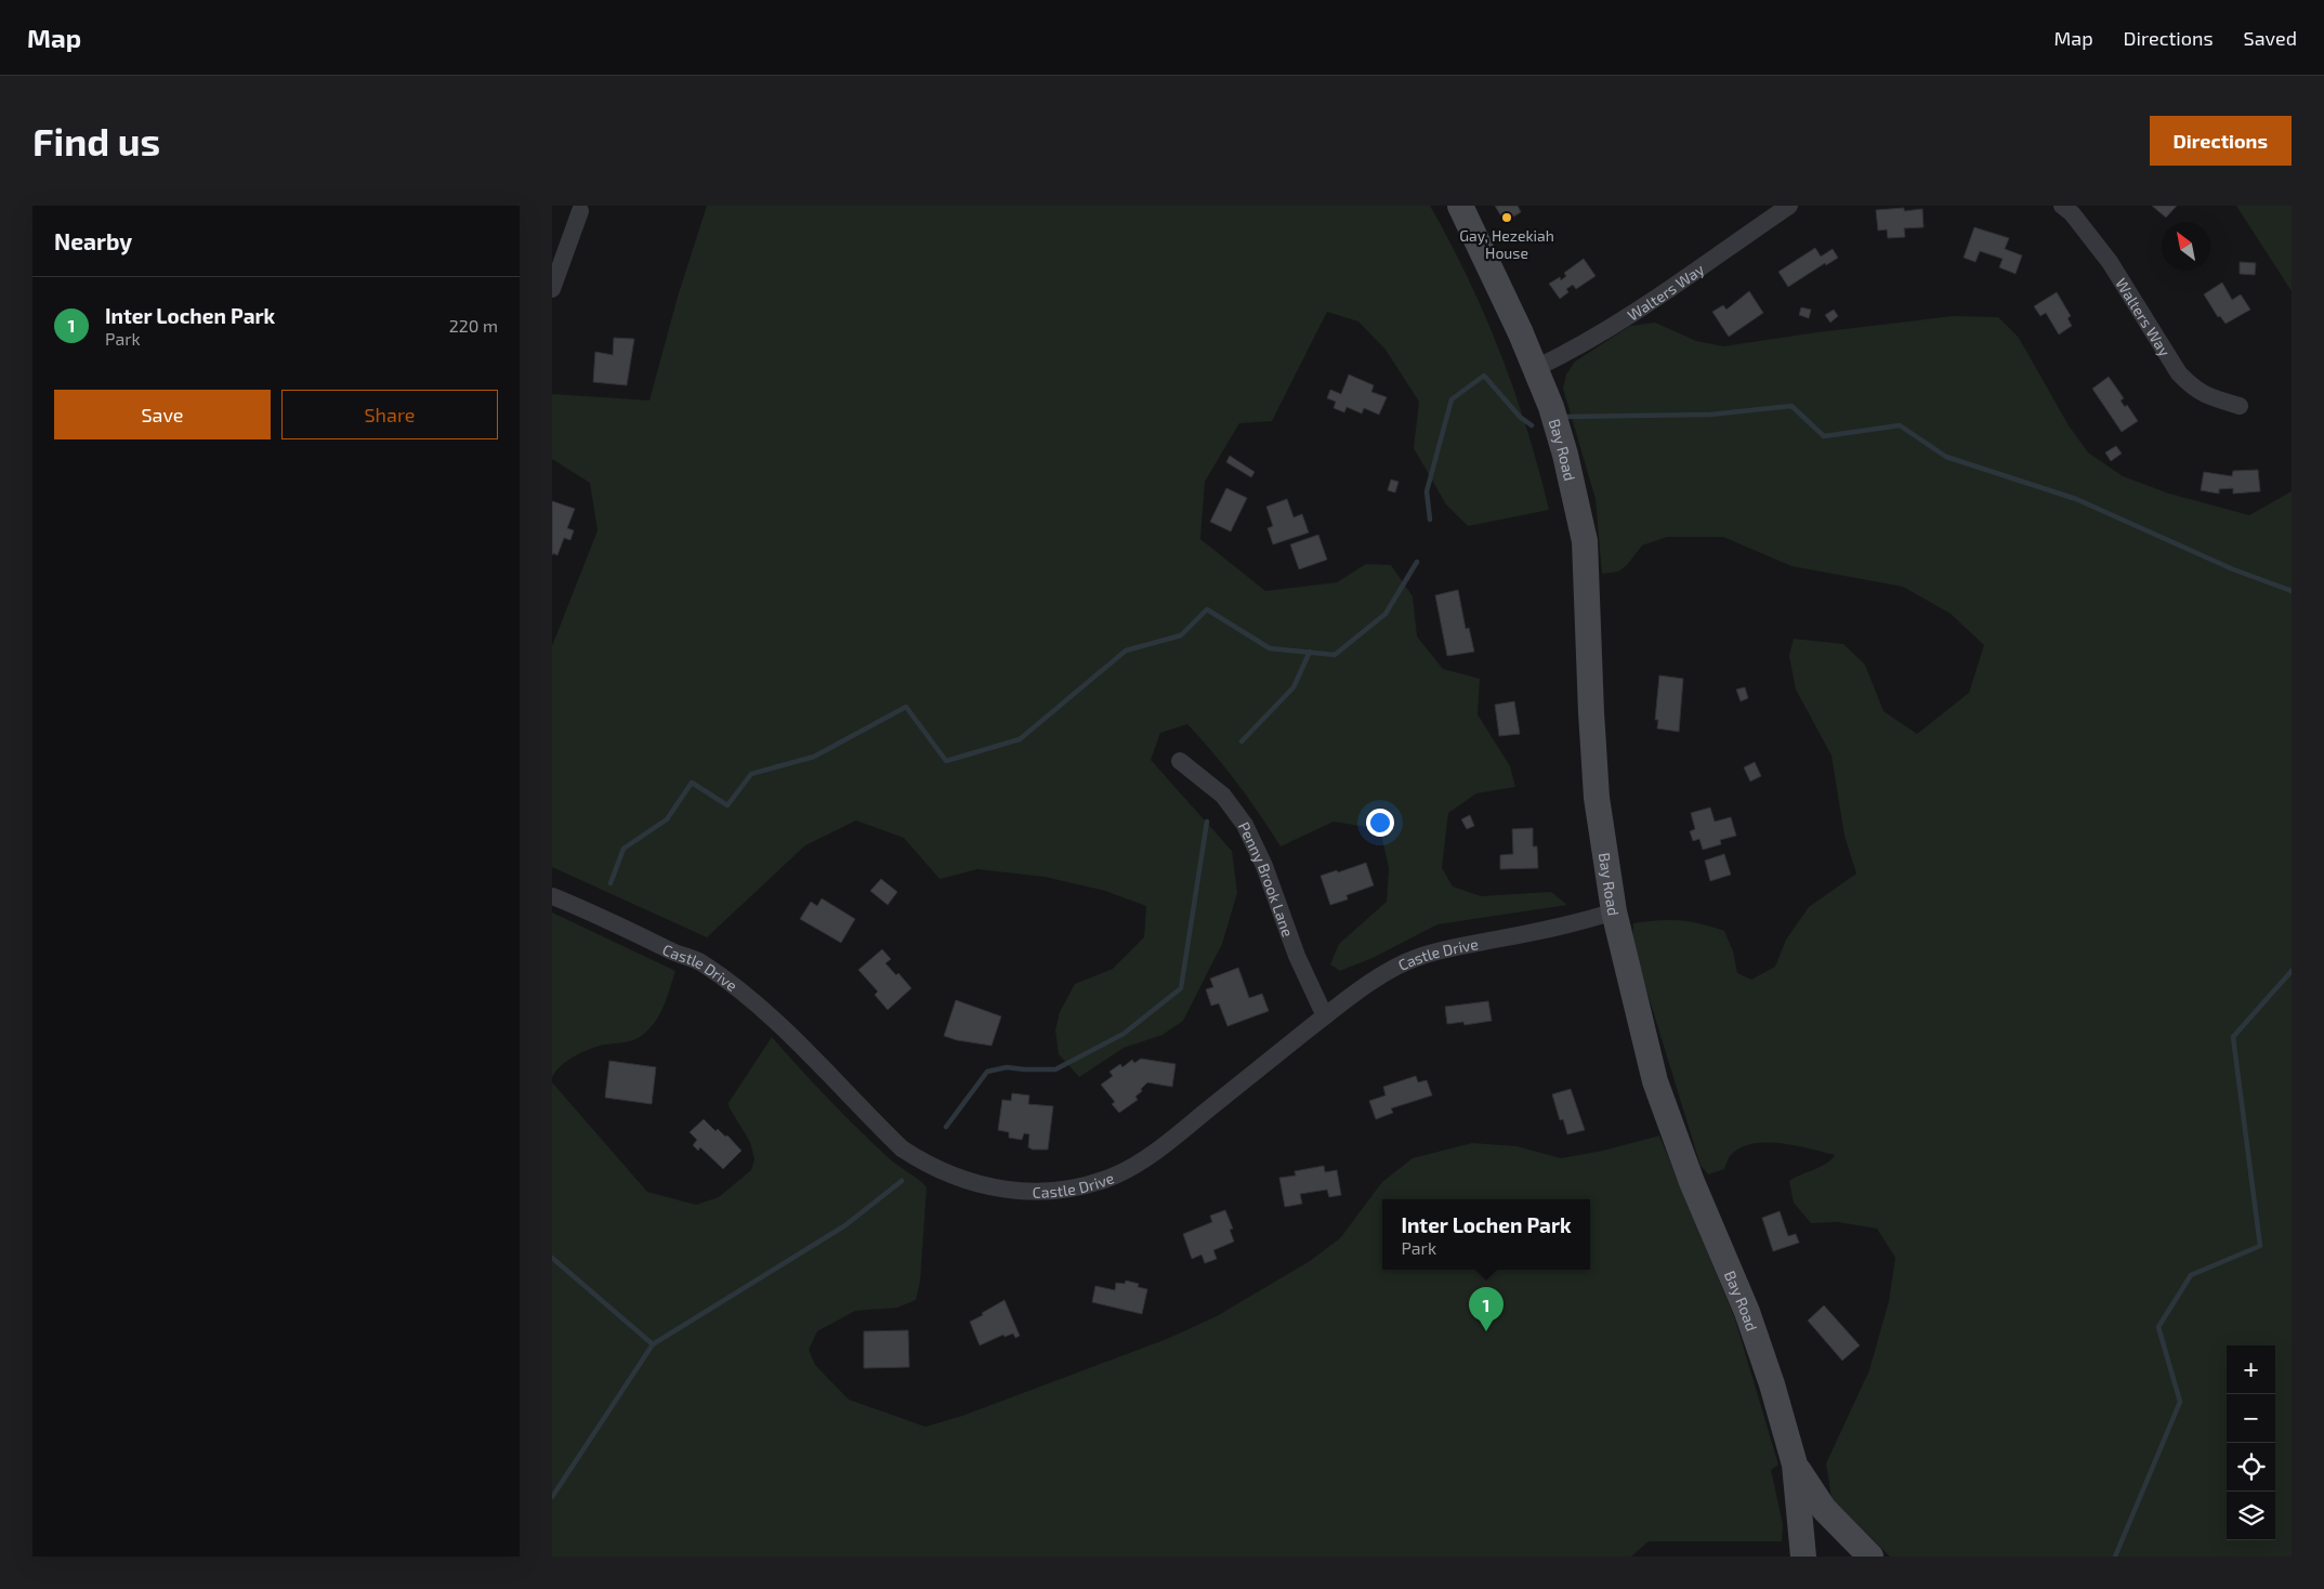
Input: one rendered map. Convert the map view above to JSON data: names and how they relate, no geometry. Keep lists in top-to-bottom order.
{
  "streets": {
    "main road": ["Bay Road"],
    "street": ["Walters Way", "Penny Brook Lane", "Castle Drive"]
  },
  "crossings": [
    ["Walters Way", "Bay Road"],
    ["Bay Road", "Castle Drive"],
    ["Penny Brook Lane", "Castle Drive"]
  ],
  "places": ["Gay, Hezekiah House"],
  "north": "top left",
  "page": {
    "header": "Map",
    "nav": ["Map", "Directions", "Saved"],
    "buttons": [
      "Directions",
      ["Save", "Share"]
    ],
    "title": "Find us",
    "heading": "Nearby",
    "list": [
      {
        "mark": "1",
        "name": "Inter Lochen Park",
        "note": "Park",
        "value": "220 m"
      }
    ],
    "popup": ["Inter Lochen Park", "Park"],
    "pins": "1",
    "map_buttons": ["+", "−"]
  }
}
